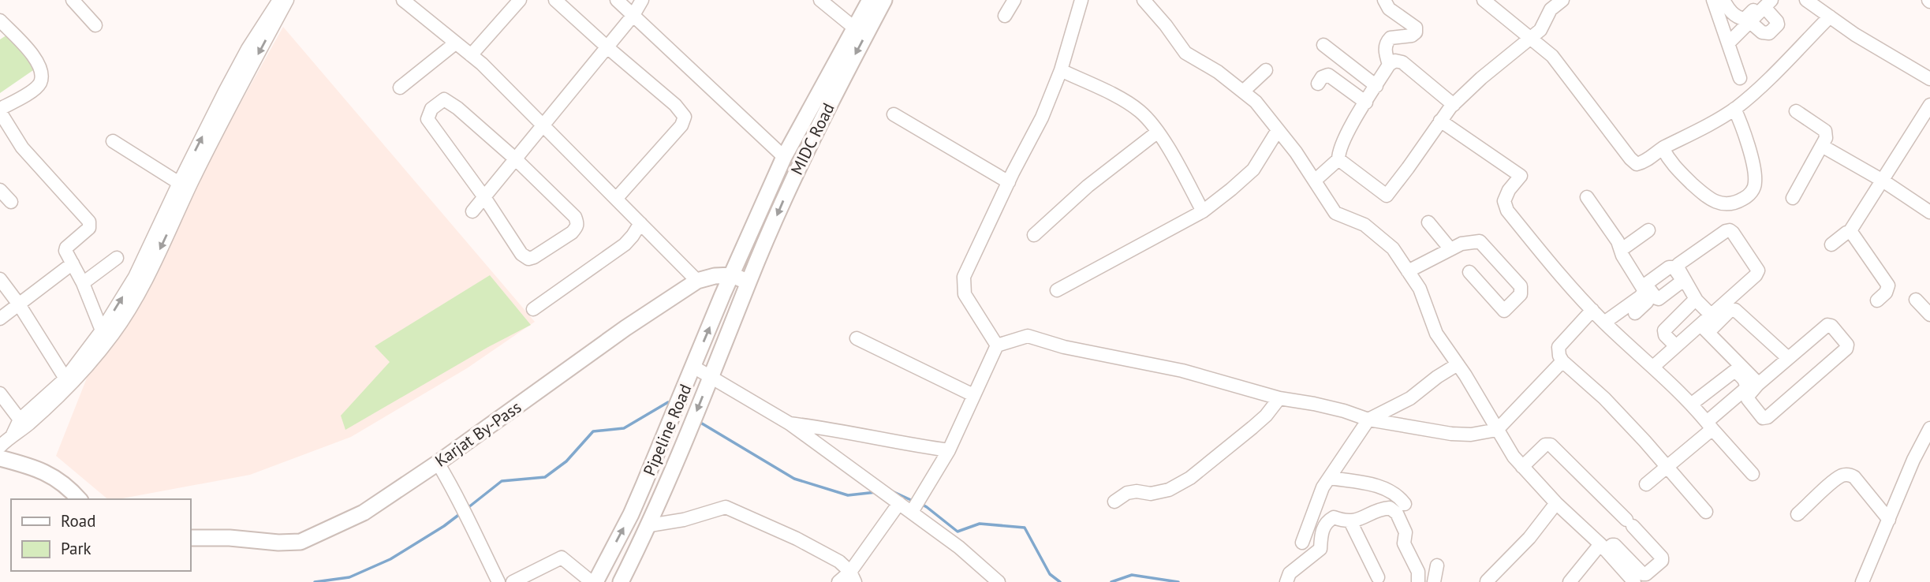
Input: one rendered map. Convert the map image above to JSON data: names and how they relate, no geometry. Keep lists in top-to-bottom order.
{
  "streets": {
    "main road": ["MIDC Road", "Pipeline Road", "Karjat By-Pass"]
  },
  "crossings": [
    ["MIDC Road", "Pipeline Road"],
    ["MIDC Road", "Karjat By-Pass"],
    ["Pipeline Road", "Karjat By-Pass"]
  ],
  "legend": ["Road", "Park"]
}
